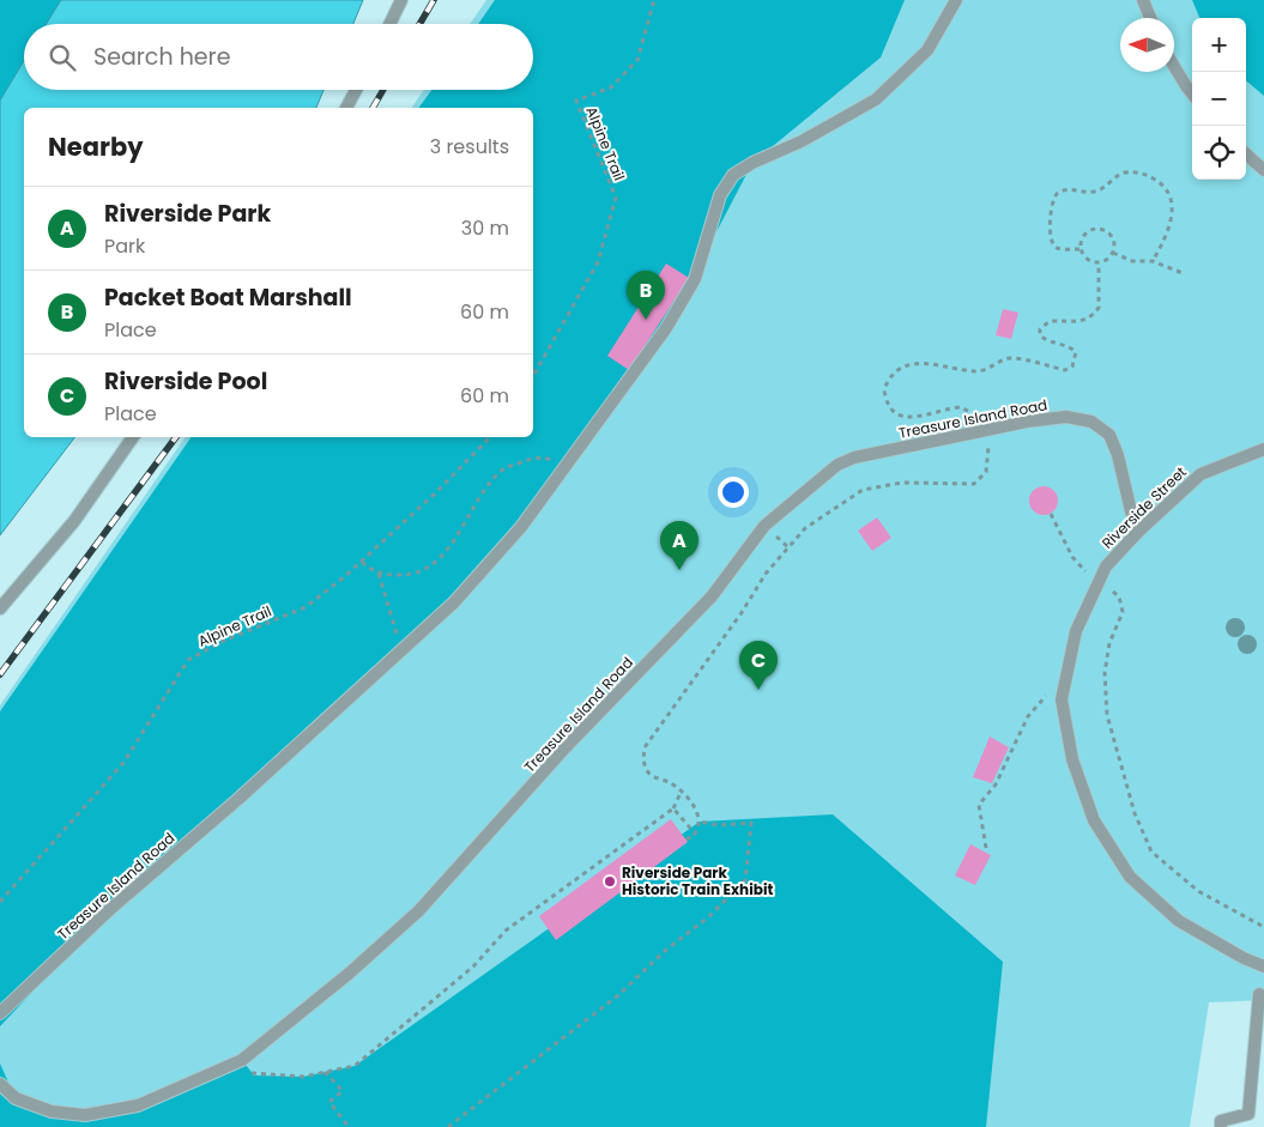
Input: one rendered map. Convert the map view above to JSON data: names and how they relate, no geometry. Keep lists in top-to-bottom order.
{
  "streets": {
    "lane": ["Treasure Island Road", "Riverside Street"],
    "path": ["Alpine Trail"]
  },
  "crossings": [
    ["Treasure Island Road", "Riverside Street"]
  ],
  "places": ["Riverside Park Historic Train Exhibit"],
  "north": "left",
  "page": {
    "map_buttons": ["+", "−"],
    "search": "Search here",
    "heading": ["Nearby", "3 results"],
    "list": [
      {
        "mark": "A",
        "name": "Riverside Park",
        "note": "Park",
        "value": "30 m"
      },
      {
        "mark": "B",
        "name": "Packet Boat Marshall",
        "note": "Place",
        "value": "60 m"
      },
      {
        "mark": "C",
        "name": "Riverside Pool",
        "note": "Place",
        "value": "60 m"
      }
    ],
    "pins": ["B", "A", "C"]
  }
}
